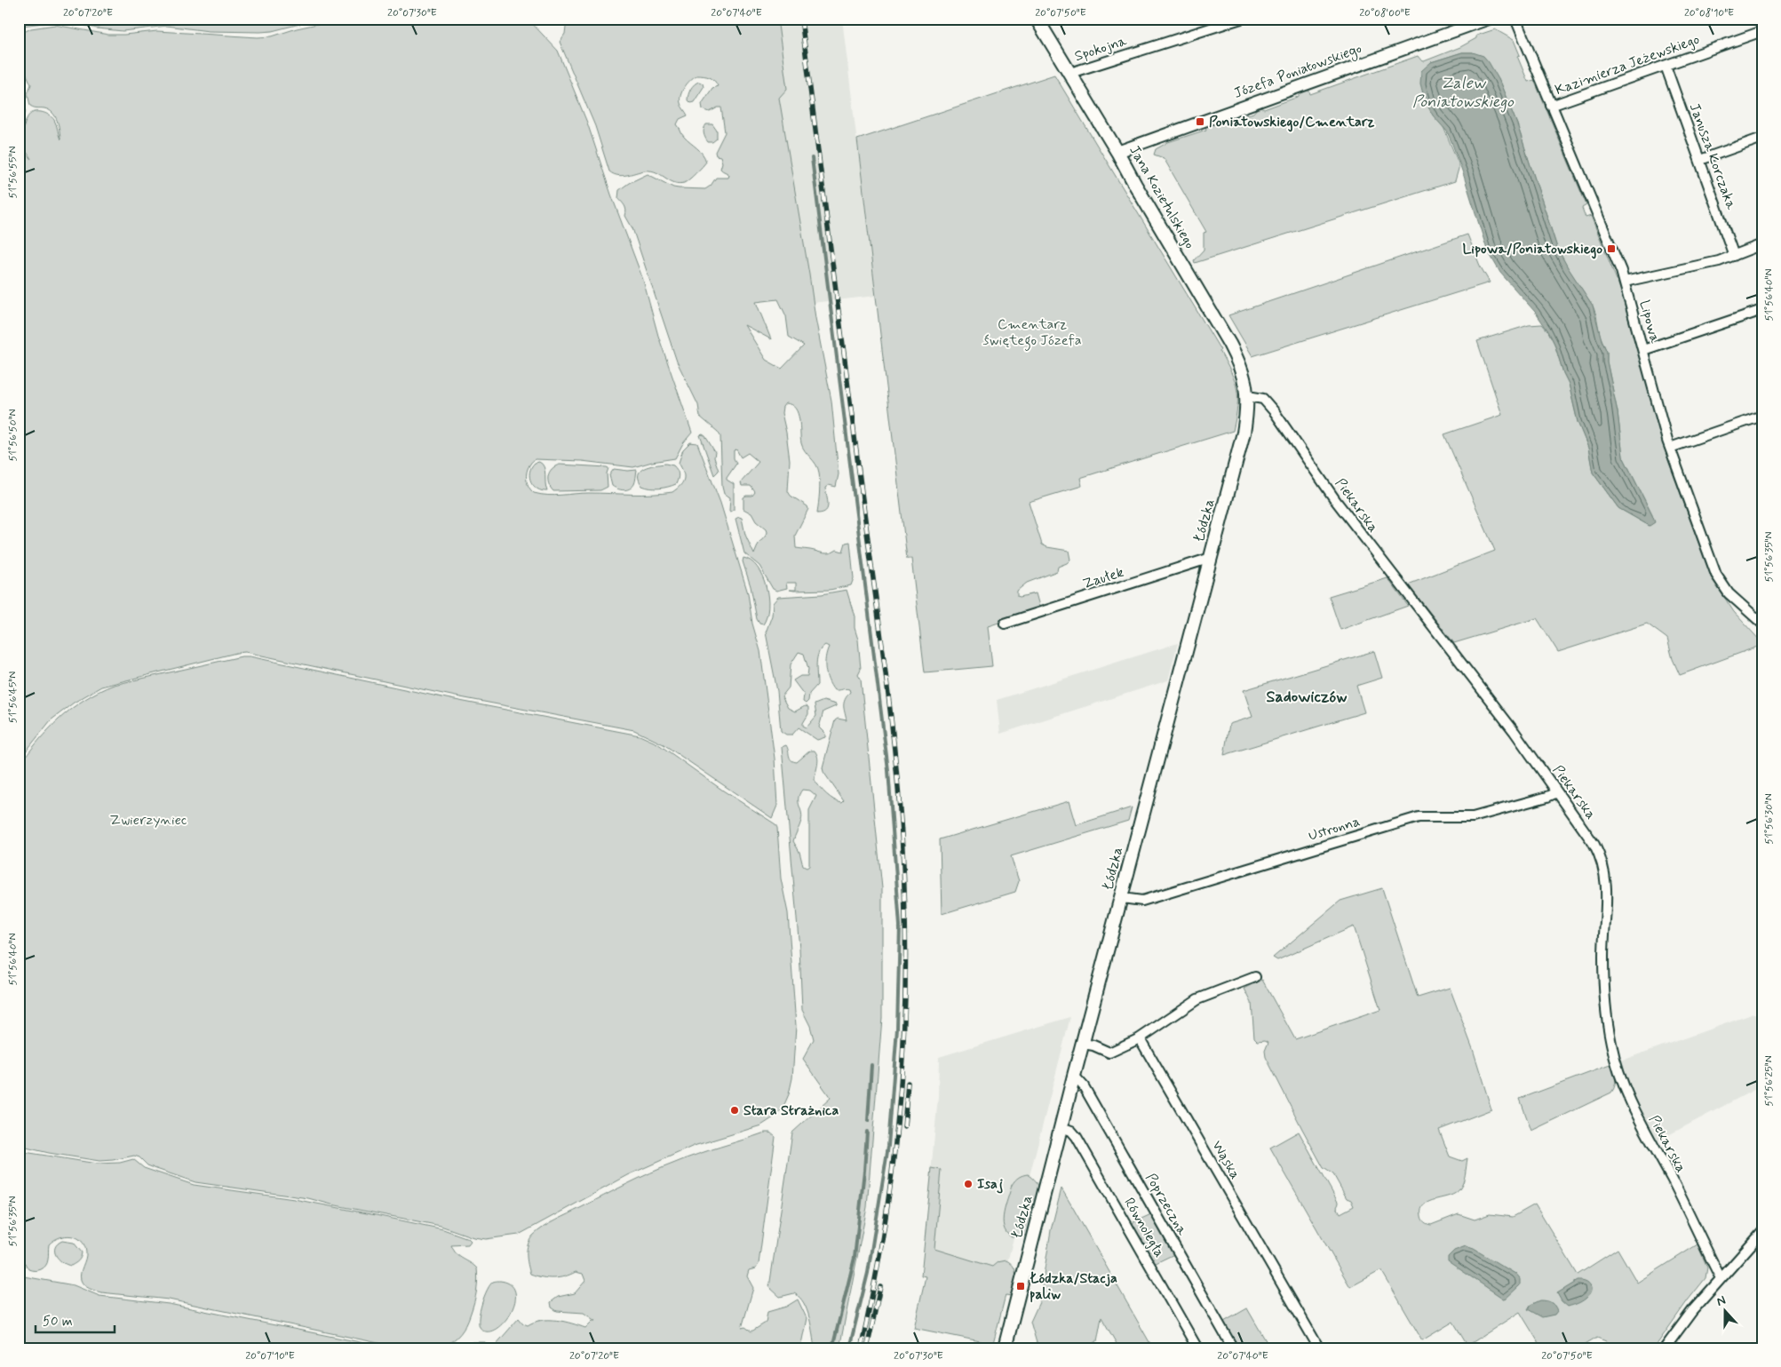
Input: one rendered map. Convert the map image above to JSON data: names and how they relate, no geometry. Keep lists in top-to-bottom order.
{
  "streets": {
    "main road": ["Jana Kozietulskiego", "Łódzka"],
    "street": [
      "Spokojna",
      "Kazimierza Jeżewskiego",
      "Józefa Poniatowskiego",
      "Janusza Korczaka",
      "Lipowa",
      "Piekarska",
      "Zaułek",
      "Ustronna",
      "Wąska",
      "Poprzeczna",
      "Równoległa"
    ]
  },
  "crossings": [
    ["Spokojna", "Jana Kozietulskiego"],
    ["Kazimierza Jeżewskiego", "Janusza Korczaka"],
    ["Kazimierza Jeżewskiego", "Lipowa"],
    ["Józefa Poniatowskiego", "Jana Kozietulskiego"],
    ["Jana Kozietulskiego", "Piekarska"],
    ["Jana Kozietulskiego", "Łódzka"],
    ["Piekarska", "Łódzka"],
    ["Piekarska", "Ustronna"],
    ["Łódzka", "Zaułek"],
    ["Łódzka", "Ustronna"],
    ["Łódzka", "Poprzeczna"],
    ["Łódzka", "Równoległa"]
  ],
  "districts": ["Sadowiczów"],
  "water": ["Zalew Poniatowskiego"],
  "parks": ["Cmentarz świętego Józefa", "Zwierzyniec"],
  "places": {
    "transit": ["Poniatowskiego/Cmentarz", "Lipowa/Poniatowskiego", "Łódzka/Stacja paliw"],
    "other": ["Stara Strażnica", "Isaj"]
  },
  "scale_bar": "50 m",
  "north": "top",
  "coordinates": [
    "20°07'20\"E",
    "20°07'30\"E",
    "20°07'40\"E",
    "20°07'50\"E",
    "20°08'00\"E",
    "20°08'10\"E",
    "51°56'55\"N",
    "51°56'40\"N",
    "51°56'50\"N",
    "51°56'35\"N",
    "51°56'45\"N",
    "51°56'30\"N",
    "51°56'25\"N",
    "20°07'10\"E"
  ]
}
